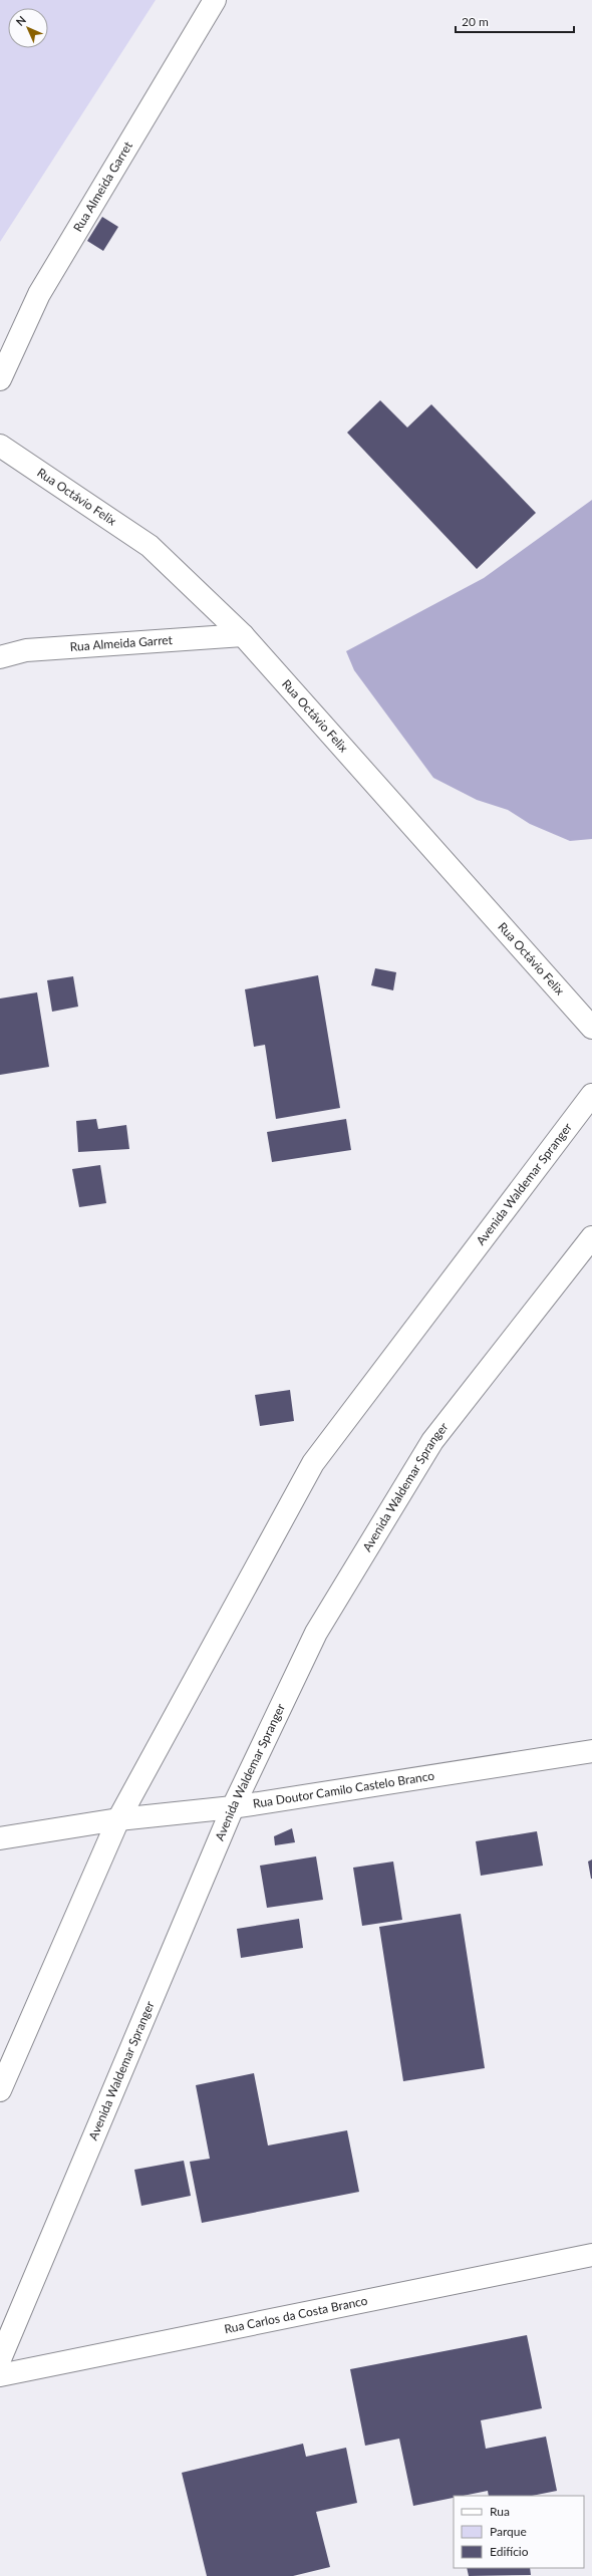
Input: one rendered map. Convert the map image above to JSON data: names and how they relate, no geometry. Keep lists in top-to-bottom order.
{
  "streets": {
    "street": [
      "Rua Almeida Garret",
      "Rua Octávio Felix",
      "Avenida Waldemar Spranger",
      "Rua Doutor Camilo Castelo Branco",
      "Rua Carlos da Costa Branco"
    ]
  },
  "crossings": [
    ["Rua Almeida Garret", "Rua Octávio Felix"],
    ["Avenida Waldemar Spranger", "Rua Doutor Camilo Castelo Branco"]
  ],
  "legend": ["Rua", "Parque", "Edifício"],
  "scale_bar": "20 m",
  "north": "top left"
}
